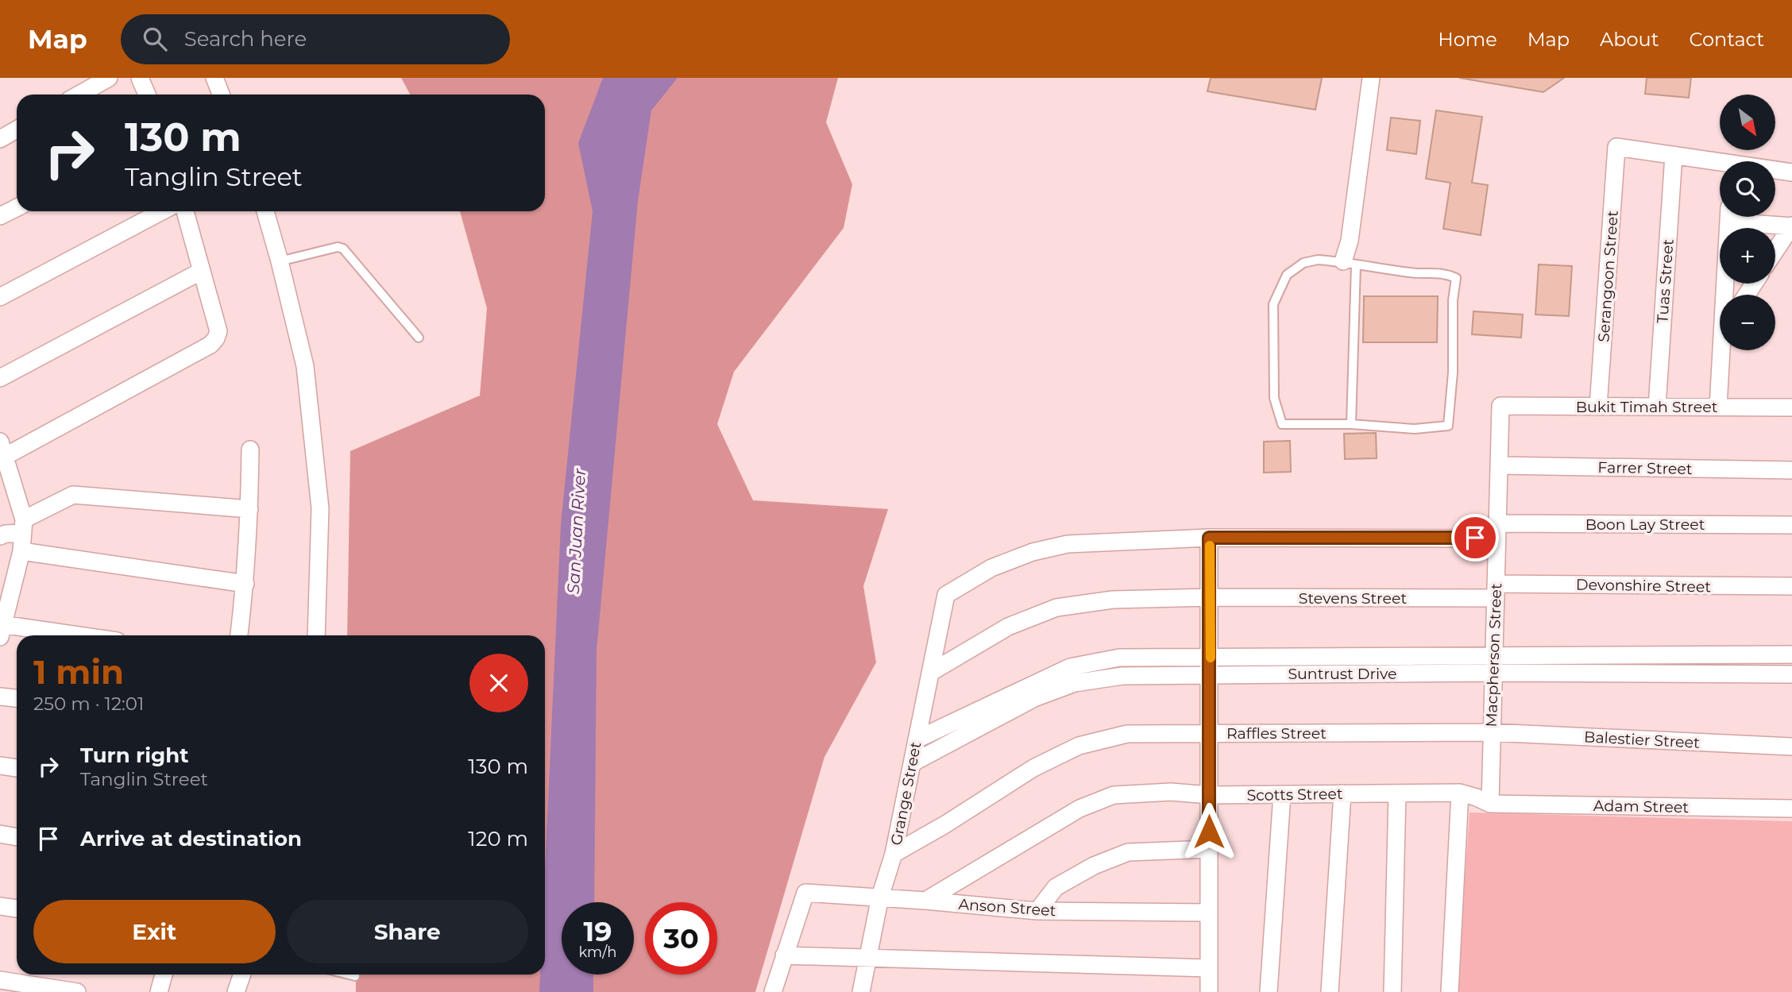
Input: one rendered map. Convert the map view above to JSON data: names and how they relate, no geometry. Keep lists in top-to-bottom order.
{
  "streets": {
    "street": [
      "Serangoon Street",
      "Tuas Street",
      "Bukit Timah Street",
      "Farrer Street",
      "Boon Lay Street",
      "Devonshire Street",
      "Stevens Street",
      "Macpherson Street",
      "Suntrust Drive",
      "Raffles Street",
      "Balestier Street",
      "Grange Street",
      "Scotts Street",
      "Adam Street",
      "Anson Street"
    ]
  },
  "crossings": [
    ["Serangoon Street", "Tuas Street"],
    ["Serangoon Street", "Bukit Timah Street"],
    ["Tuas Street", "Bukit Timah Street"],
    ["Bukit Timah Street", "Macpherson Street"],
    ["Farrer Street", "Macpherson Street"],
    ["Boon Lay Street", "Macpherson Street"],
    ["Boon Lay Street", "Grange Street"],
    ["Devonshire Street", "Stevens Street"],
    ["Devonshire Street", "Macpherson Street"],
    ["Stevens Street", "Macpherson Street"],
    ["Stevens Street", "Grange Street"],
    ["Macpherson Street", "Suntrust Drive"],
    ["Macpherson Street", "Raffles Street"],
    ["Macpherson Street", "Balestier Street"],
    ["Macpherson Street", "Scotts Street"],
    ["Macpherson Street", "Adam Street"],
    ["Suntrust Drive", "Grange Street"],
    ["Raffles Street", "Balestier Street"],
    ["Raffles Street", "Grange Street"],
    ["Grange Street", "Anson Street"],
    ["Scotts Street", "Adam Street"],
    ["Scotts Street", "Anson Street"]
  ],
  "water": ["San Juan River"],
  "north": "bottom right",
  "page": {
    "header": "Map",
    "search": "Search here",
    "nav": [
      "Home",
      "Map",
      "About",
      "Contact"
    ],
    "map_buttons": ["+", "−"],
    "turn": ["130 m", "Tanglin Street"],
    "heading": ["1 min", "250 m · 12:01"],
    "list": [
      {
        "name": "Turn right",
        "note": "Tanglin Street",
        "value": "130 m"
      },
      {
        "name": "Arrive at destination",
        "value": "120 m"
      }
    ],
    "buttons": ["Exit", "Share"],
    "speed": "19 km/h",
    "limit": "30"
  }
}
